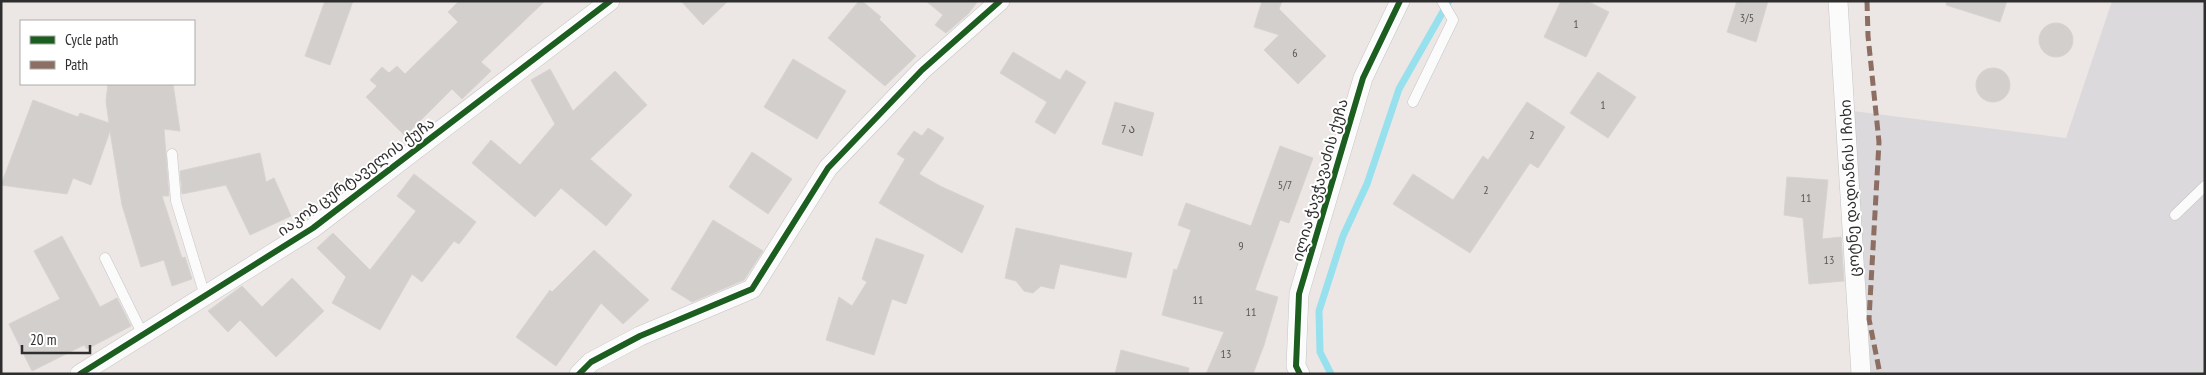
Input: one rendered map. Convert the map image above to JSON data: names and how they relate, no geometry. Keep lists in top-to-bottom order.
{
  "streets": {
    "street": ["იაკობ ცურტაველის ქუჩა", "ილია ჭავჭავაძის ქუჩა", "ცოტნე დადიანის I ჩიხი"]
  },
  "house_numbers": [
    "3/5",
    "1",
    "6",
    "1",
    "7 ა",
    "2",
    "5/7",
    "2",
    "11",
    "9",
    "13",
    "11",
    "11",
    "13"
  ],
  "legend": ["Cycle path", "Path"],
  "scale_bar": "20 m"
}
